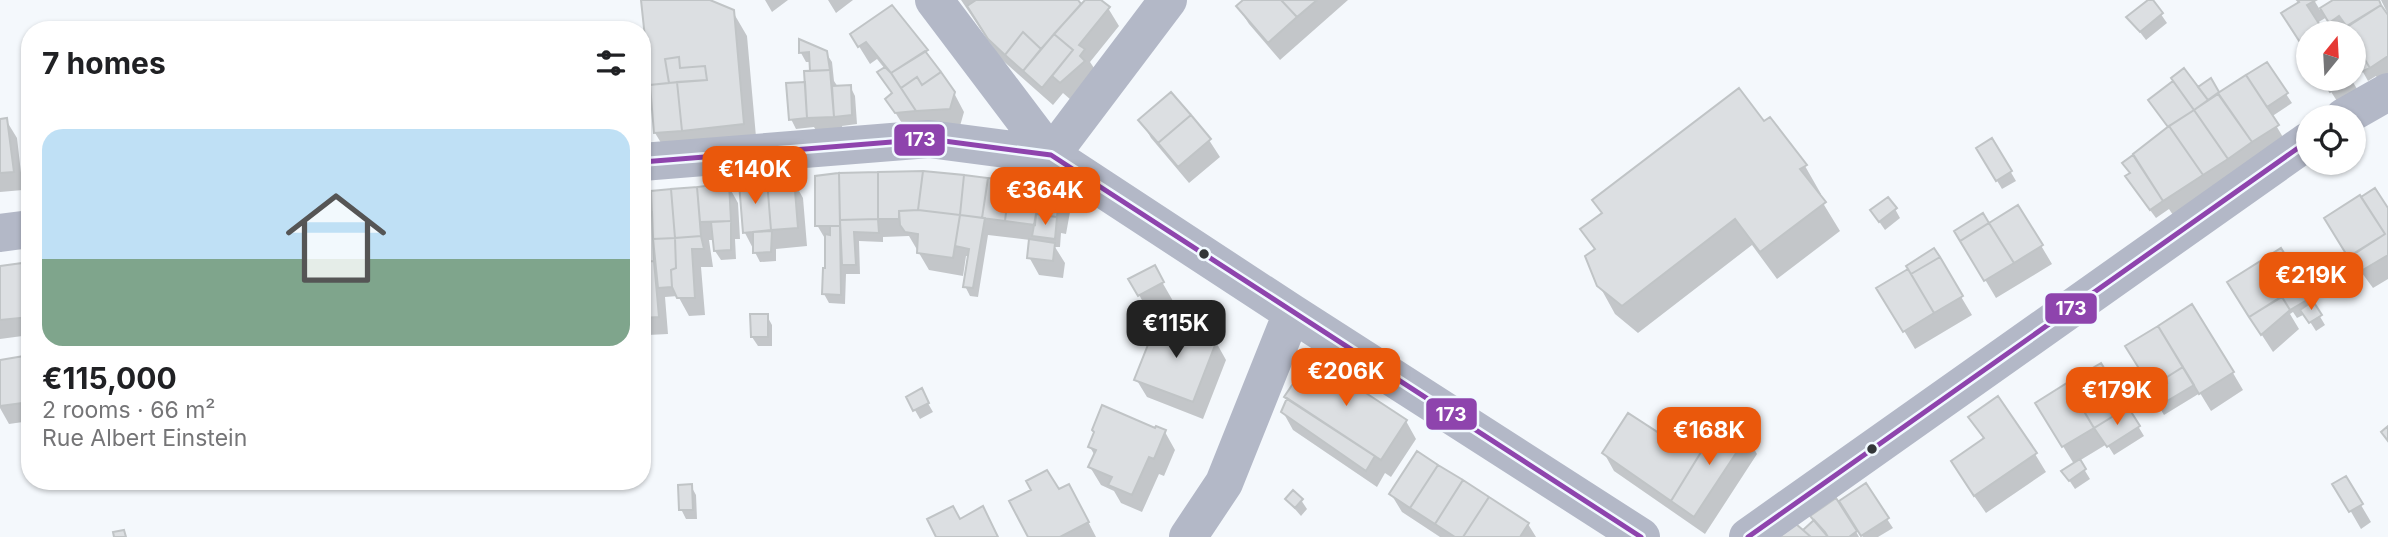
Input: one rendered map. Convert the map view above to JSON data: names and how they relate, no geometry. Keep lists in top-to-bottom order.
{
  "lines": ["transit line 173"],
  "north": "top",
  "page": {
    "heading": "7 homes",
    "list": [
      {
        "name": "€115,000",
        "note": "2 rooms · 66 m² · Rue Albert Einstein"
      }
    ],
    "price": [
      "€140K",
      "€364K",
      "€219K",
      "€115K",
      "€206K",
      "€179K",
      "€168K"
    ]
  }
}
